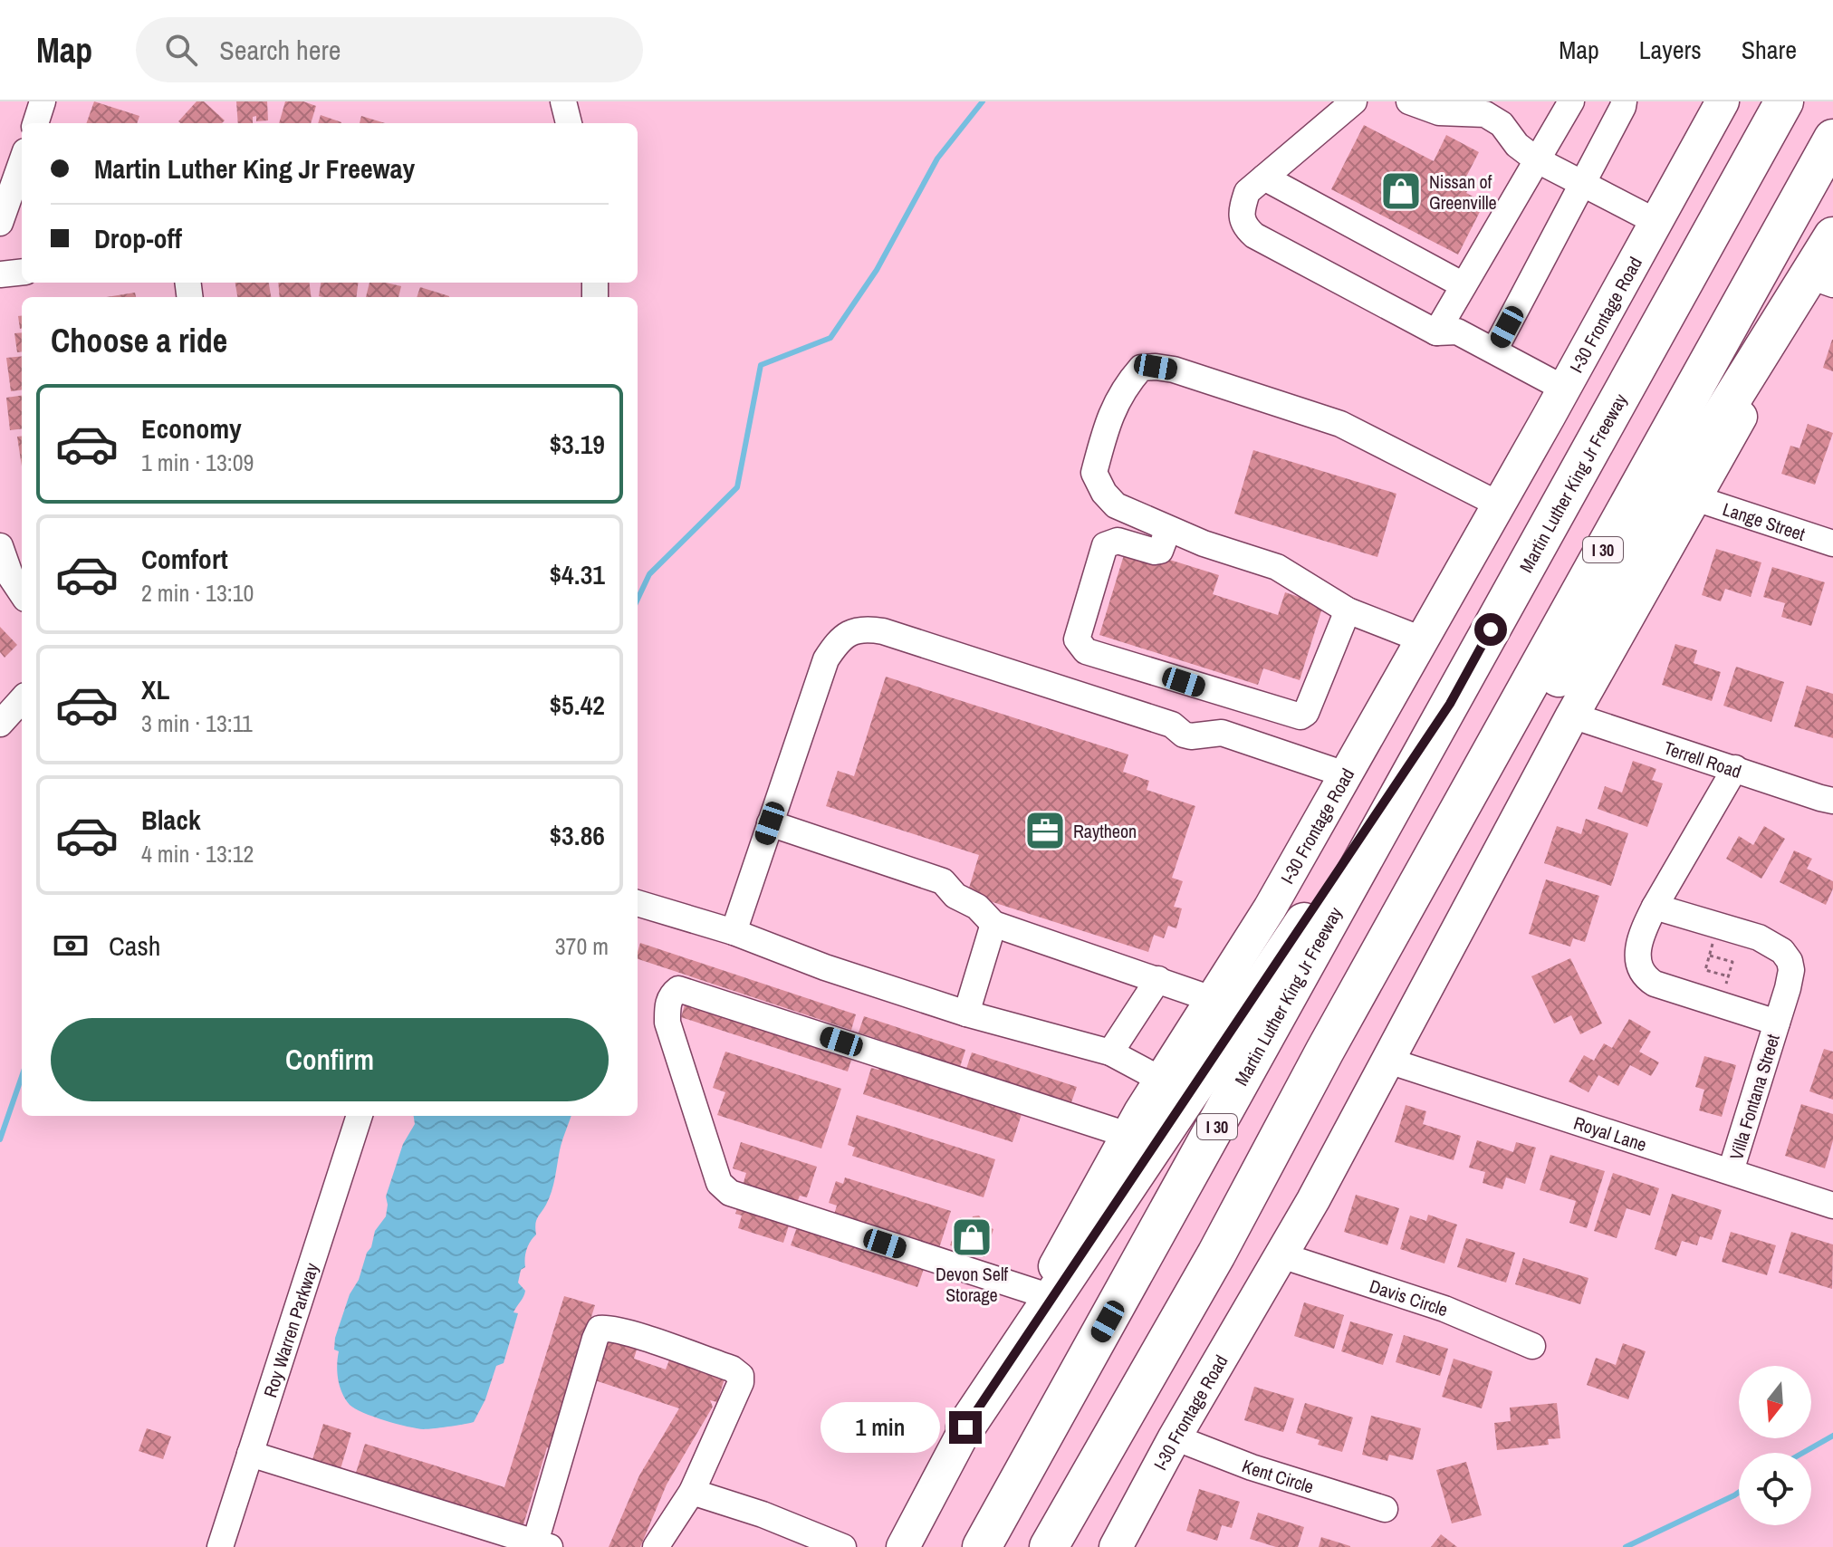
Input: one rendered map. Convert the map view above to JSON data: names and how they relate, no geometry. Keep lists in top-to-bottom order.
{
  "streets": {
    "highway": ["Martin Luther King Jr Freeway", "I 30"],
    "main road": ["I-30 Frontage Road"],
    "street": [
      "Lange Street",
      "Terrell Road",
      "Villa Fontana Street",
      "Royal Lane",
      "Davis Circle",
      "Roy Warren Parkway",
      "Kent Circle"
    ]
  },
  "crossings": [
    ["I-30 Frontage Road", "Lange Street"],
    ["I-30 Frontage Road", "Terrell Road"],
    ["I-30 Frontage Road", "Royal Lane"],
    ["I-30 Frontage Road", "Davis Circle"],
    ["I-30 Frontage Road", "Kent Circle"],
    ["Terrell Road", "Villa Fontana Street"],
    ["Villa Fontana Street", "Royal Lane"]
  ],
  "places": {
    "shop": ["Nissan of Greenville", "Devon Self Storage"],
    "office": ["Raytheon"]
  },
  "north": "bottom",
  "page": {
    "header": "Map",
    "search": "Search here",
    "nav": ["Map", "Layers", "Share"],
    "banner": ["Martin Luther King Jr Freeway", "Drop-off"],
    "heading": "Choose a ride",
    "list": [
      {
        "name": "Economy",
        "note": "1 min · 13:09",
        "value": "$3.19"
      },
      {
        "name": "Comfort",
        "note": "2 min · 13:10",
        "value": "$4.31"
      },
      {
        "name": "XL",
        "note": "3 min · 13:11",
        "value": "$5.42"
      },
      {
        "name": "Black",
        "note": "4 min · 13:12",
        "value": "$3.86"
      }
    ],
    "pay": ["Cash", "370 m"],
    "buttons": "Confirm",
    "bubble": "1 min"
  }
}
